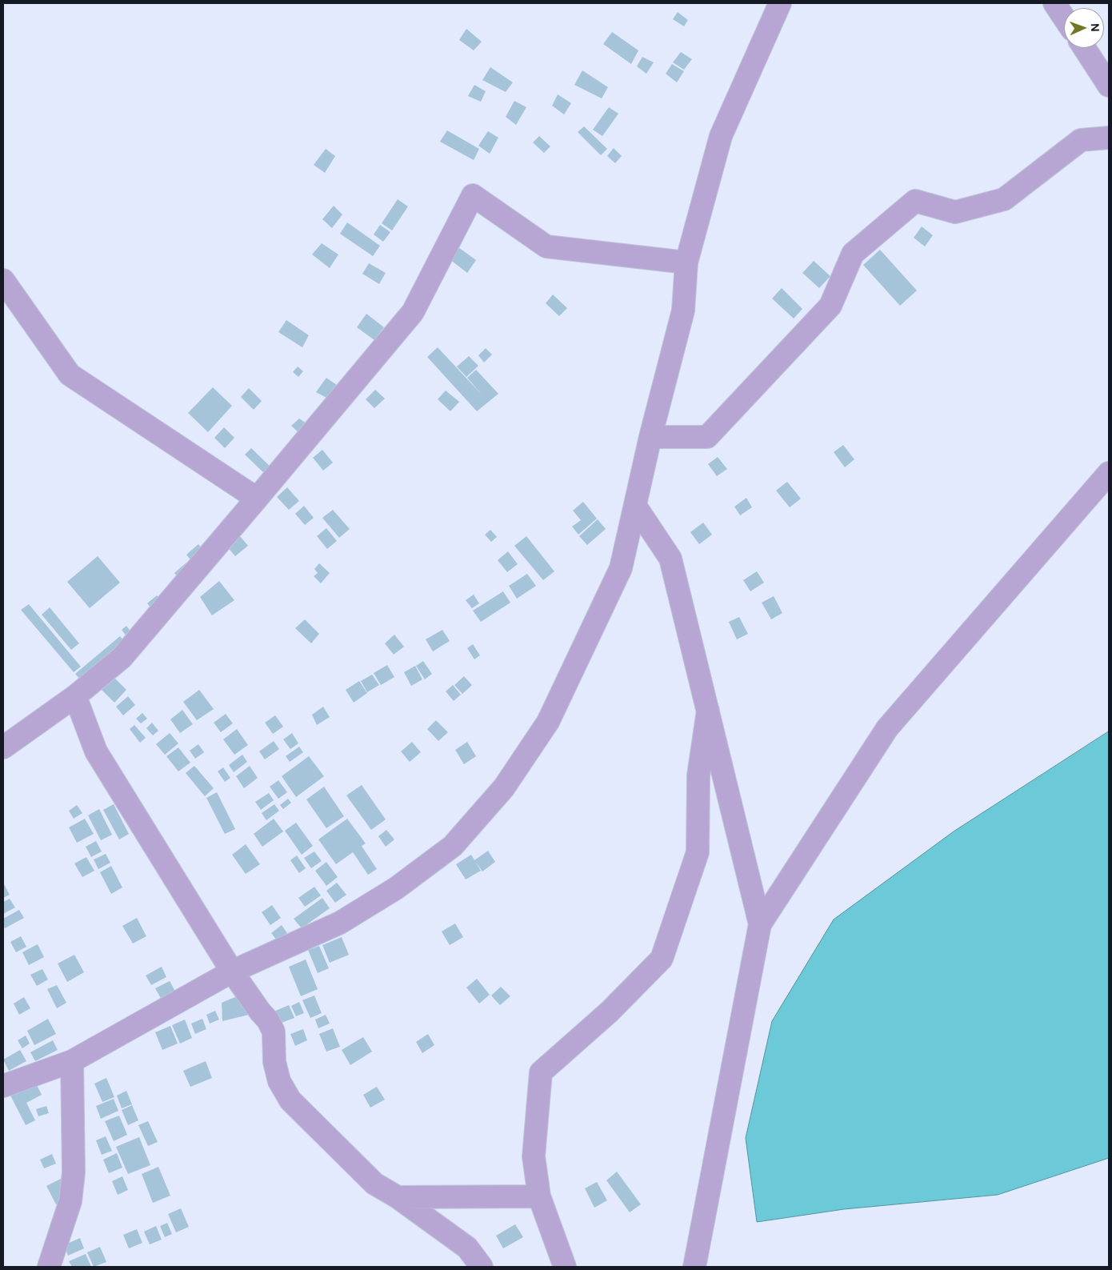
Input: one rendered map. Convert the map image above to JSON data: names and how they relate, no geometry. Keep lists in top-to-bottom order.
{
  "north": "right"
}
